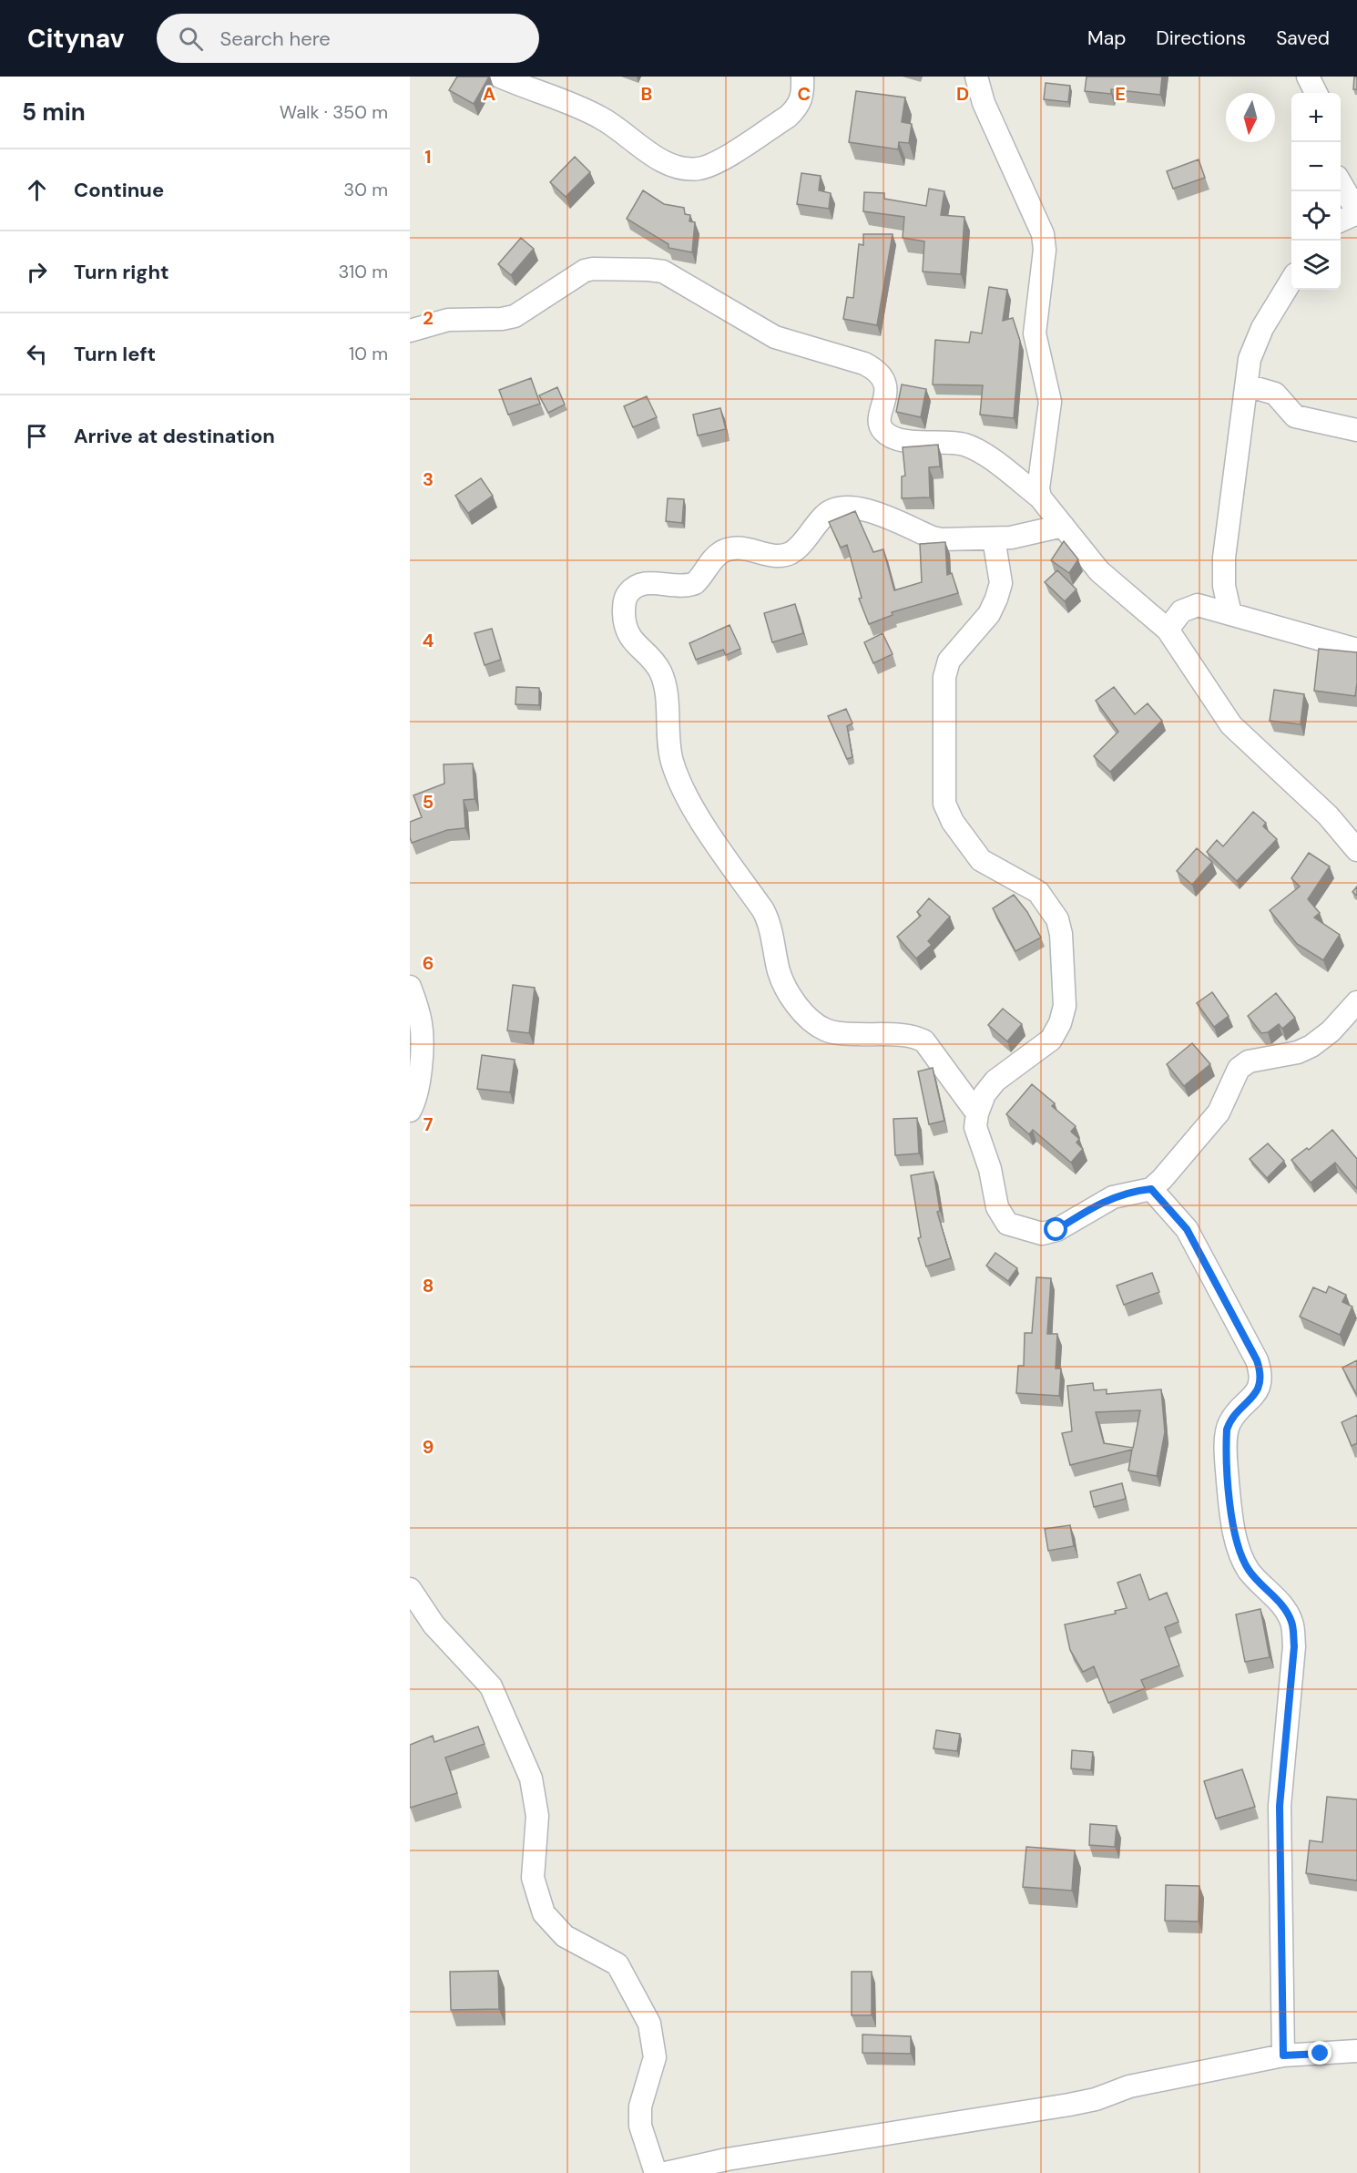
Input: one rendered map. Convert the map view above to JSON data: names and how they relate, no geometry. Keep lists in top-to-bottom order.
{
  "north": "bottom",
  "page": {
    "header": "Citynav",
    "search": "Search here",
    "nav": ["Map", "Directions", "Saved"],
    "heading": ["5 min", "Walk · 350 m"],
    "map_buttons": ["+", "−"],
    "list": [
      ["Continue", "30 m"],
      ["Turn right", "310 m"],
      ["Turn left", "10 m"],
      "Arrive at destination"
    ]
  },
  "grid": {
    "columns": [
      "A",
      "B",
      "C",
      "D",
      "E"
    ],
    "rows": [
      "1",
      "2",
      "3",
      "4",
      "5",
      "6",
      "7",
      "8",
      "9"
    ]
  }
}
